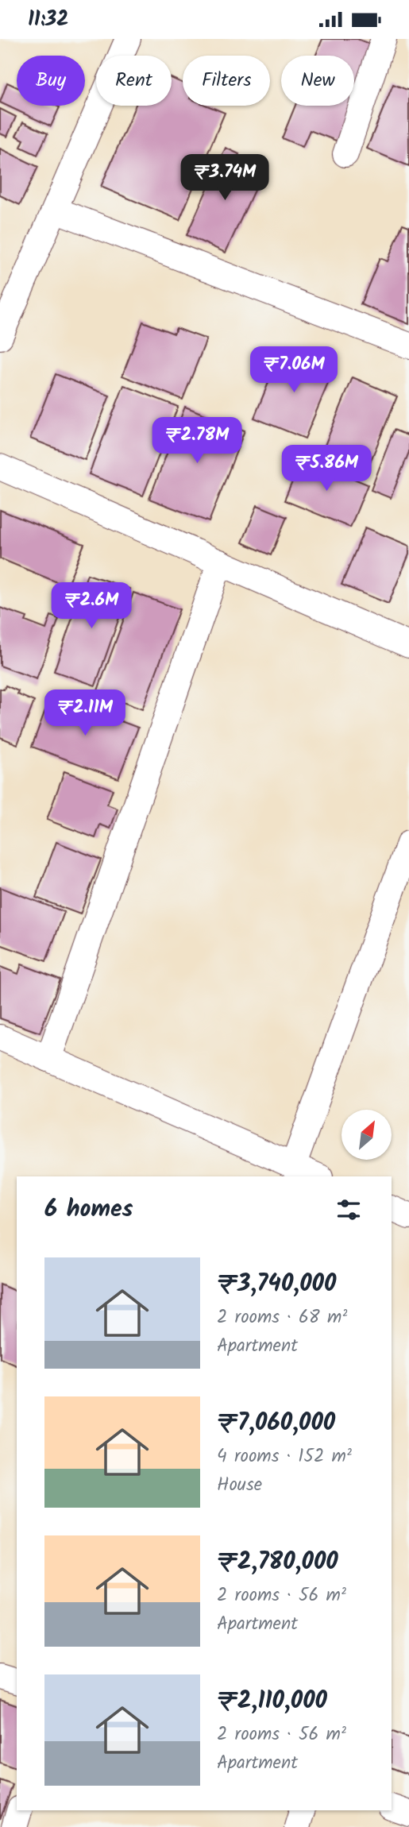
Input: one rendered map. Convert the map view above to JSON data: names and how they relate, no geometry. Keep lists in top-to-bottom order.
{
  "north": "top right",
  "page": {
    "status": "11:32",
    "chip": [
      "Buy",
      "Rent",
      "Filters",
      "New"
    ],
    "price": [
      "₹3.74M",
      "₹7.06M",
      "₹2.78M",
      "₹5.86M",
      "₹2.6M",
      "₹2.11M"
    ],
    "heading": "6 homes",
    "list": [
      {
        "name": "₹3,740,000",
        "note": "2 rooms · 68 m² · Apartment"
      },
      {
        "name": "₹7,060,000",
        "note": "4 rooms · 152 m² · House"
      },
      {
        "name": "₹2,780,000",
        "note": "2 rooms · 56 m² · Apartment"
      },
      {
        "name": "₹2,110,000",
        "note": "2 rooms · 56 m² · Apartment"
      }
    ]
  }
}
